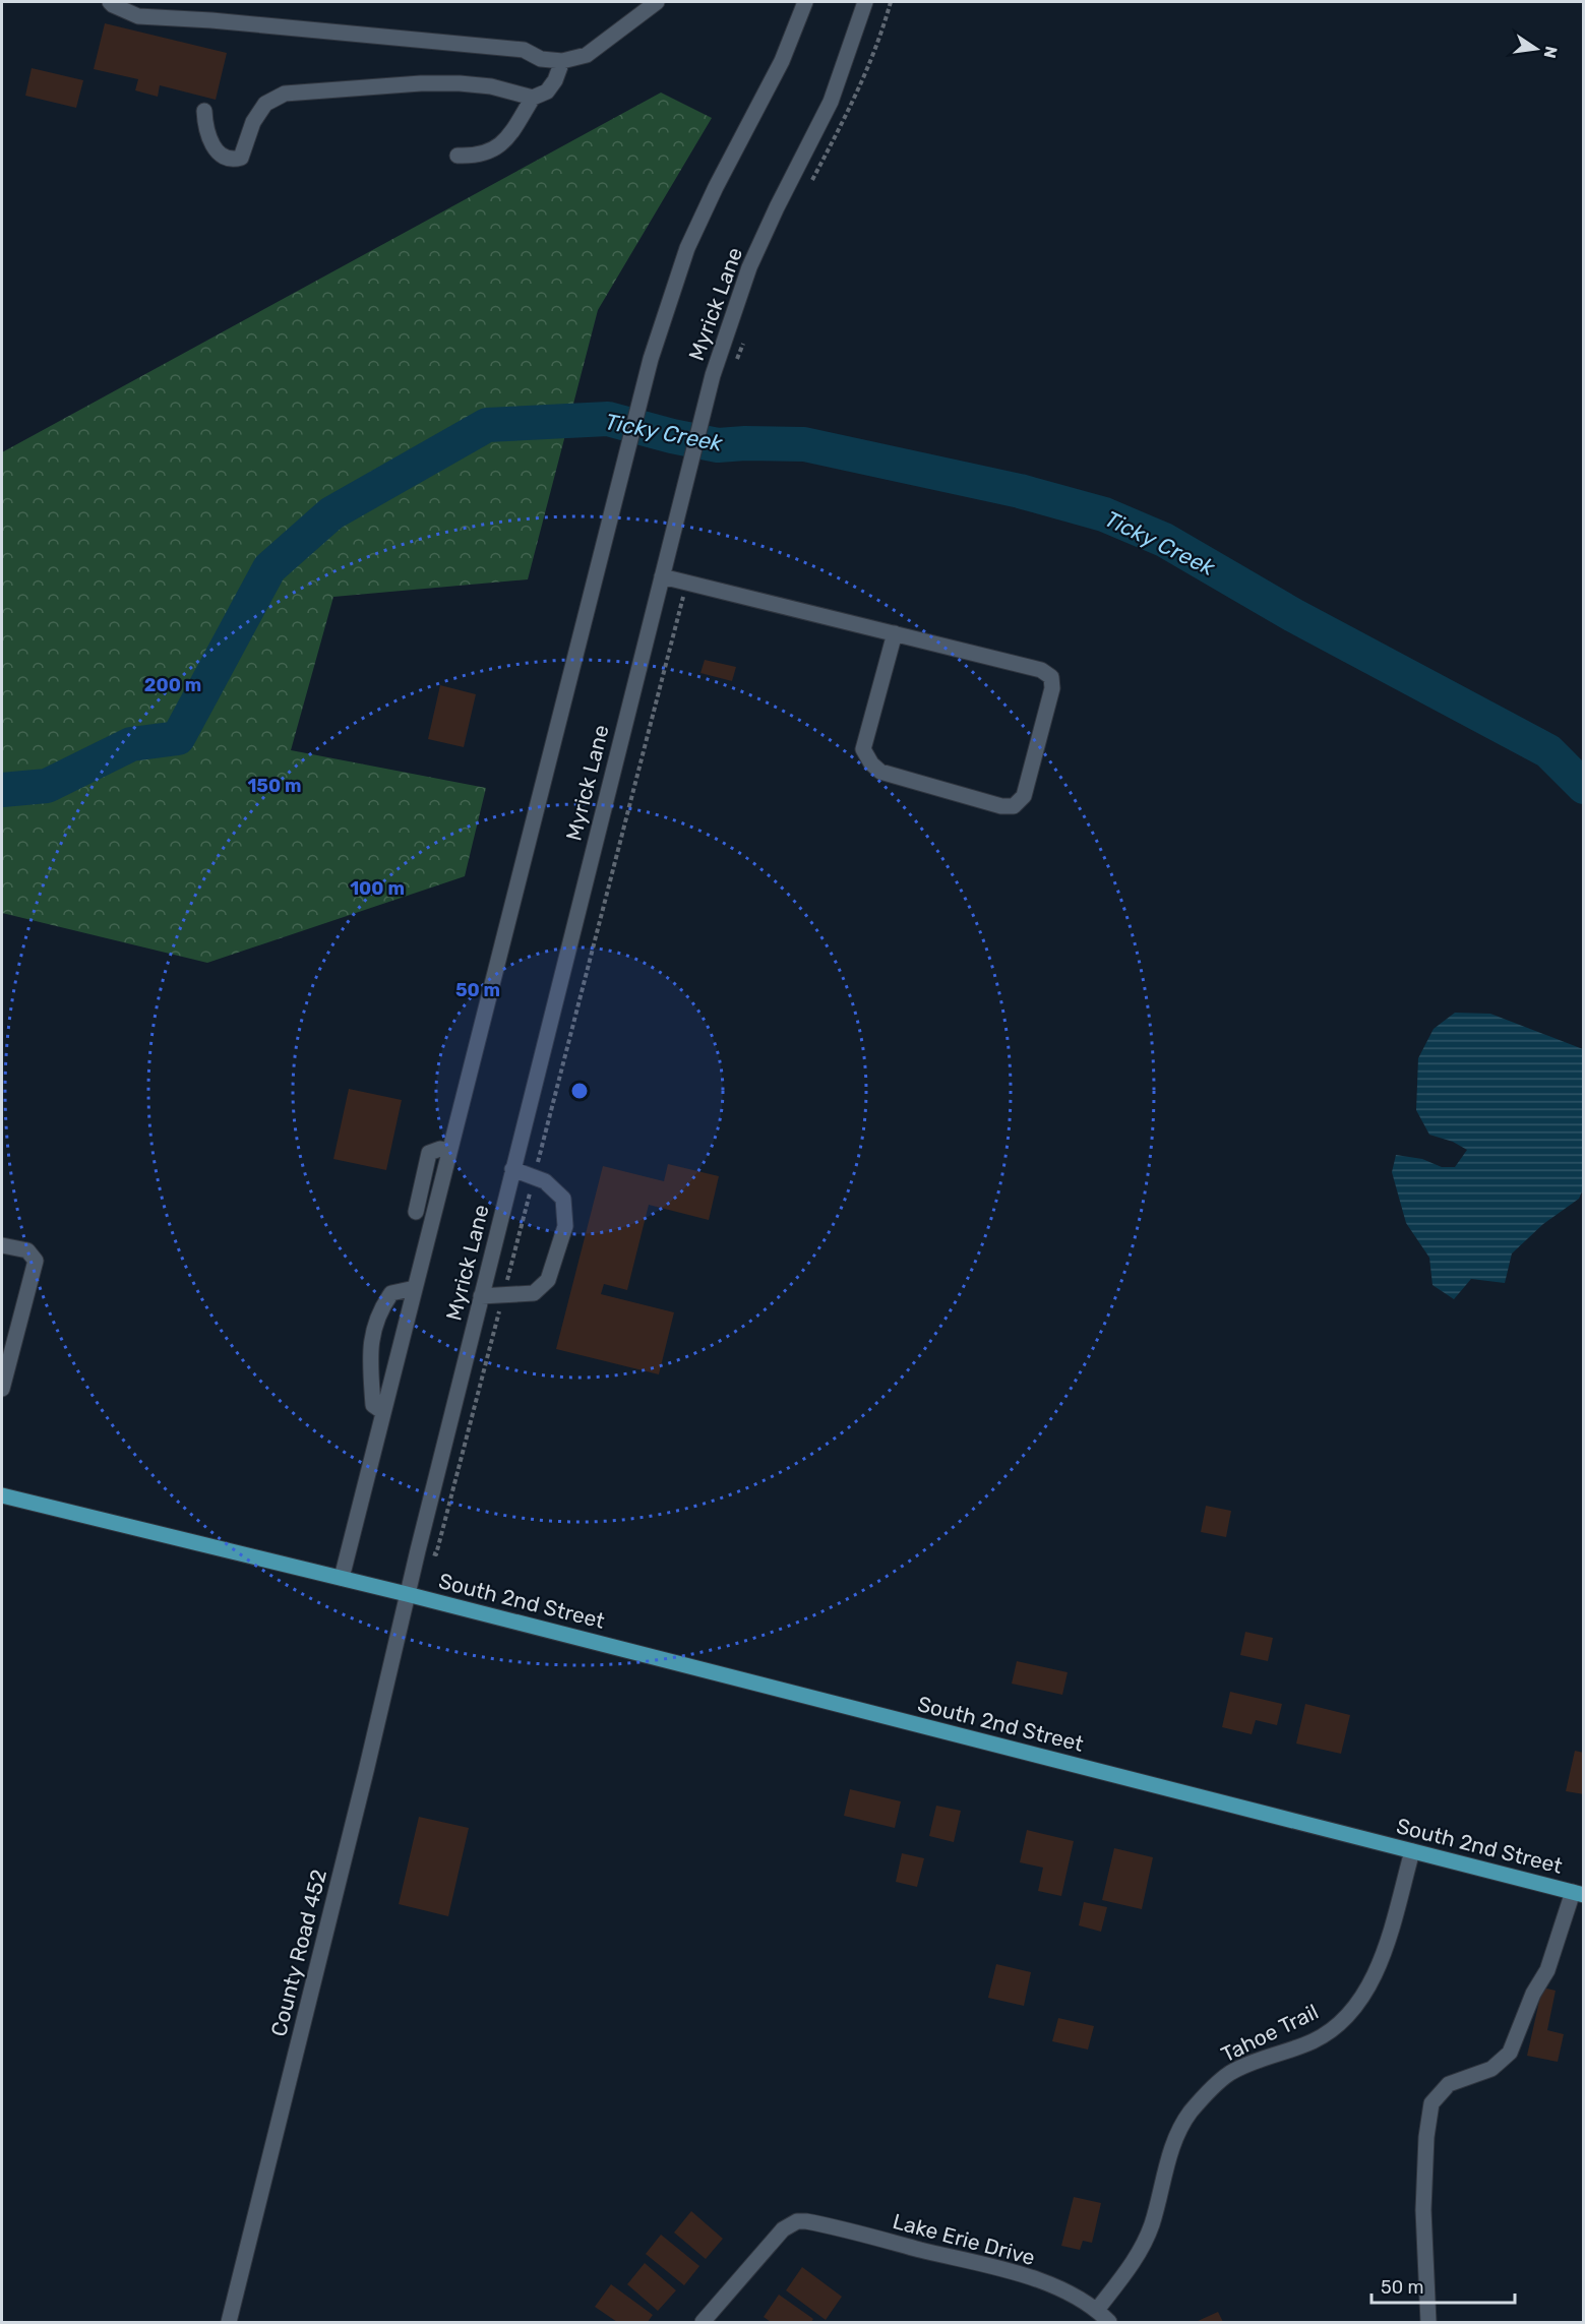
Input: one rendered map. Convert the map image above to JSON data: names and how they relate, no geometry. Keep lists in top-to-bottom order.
{
  "streets": {
    "main road": ["South 2nd Street"],
    "street": [
      "Myrick Lane",
      "County Road 452",
      "Tahoe Trail",
      "Lake Erie Drive"
    ]
  },
  "crossings": [
    ["Myrick Lane", "South 2nd Street"],
    ["Myrick Lane", "County Road 452"],
    ["South 2nd Street", "County Road 452"],
    ["South 2nd Street", "Tahoe Trail"],
    ["Tahoe Trail", "Lake Erie Drive"]
  ],
  "water": ["Ticky Creek"],
  "scale_bar": "50 m",
  "north": "right",
  "rings": [
    "200 m",
    "150 m",
    "100 m",
    "50 m"
  ]
}
